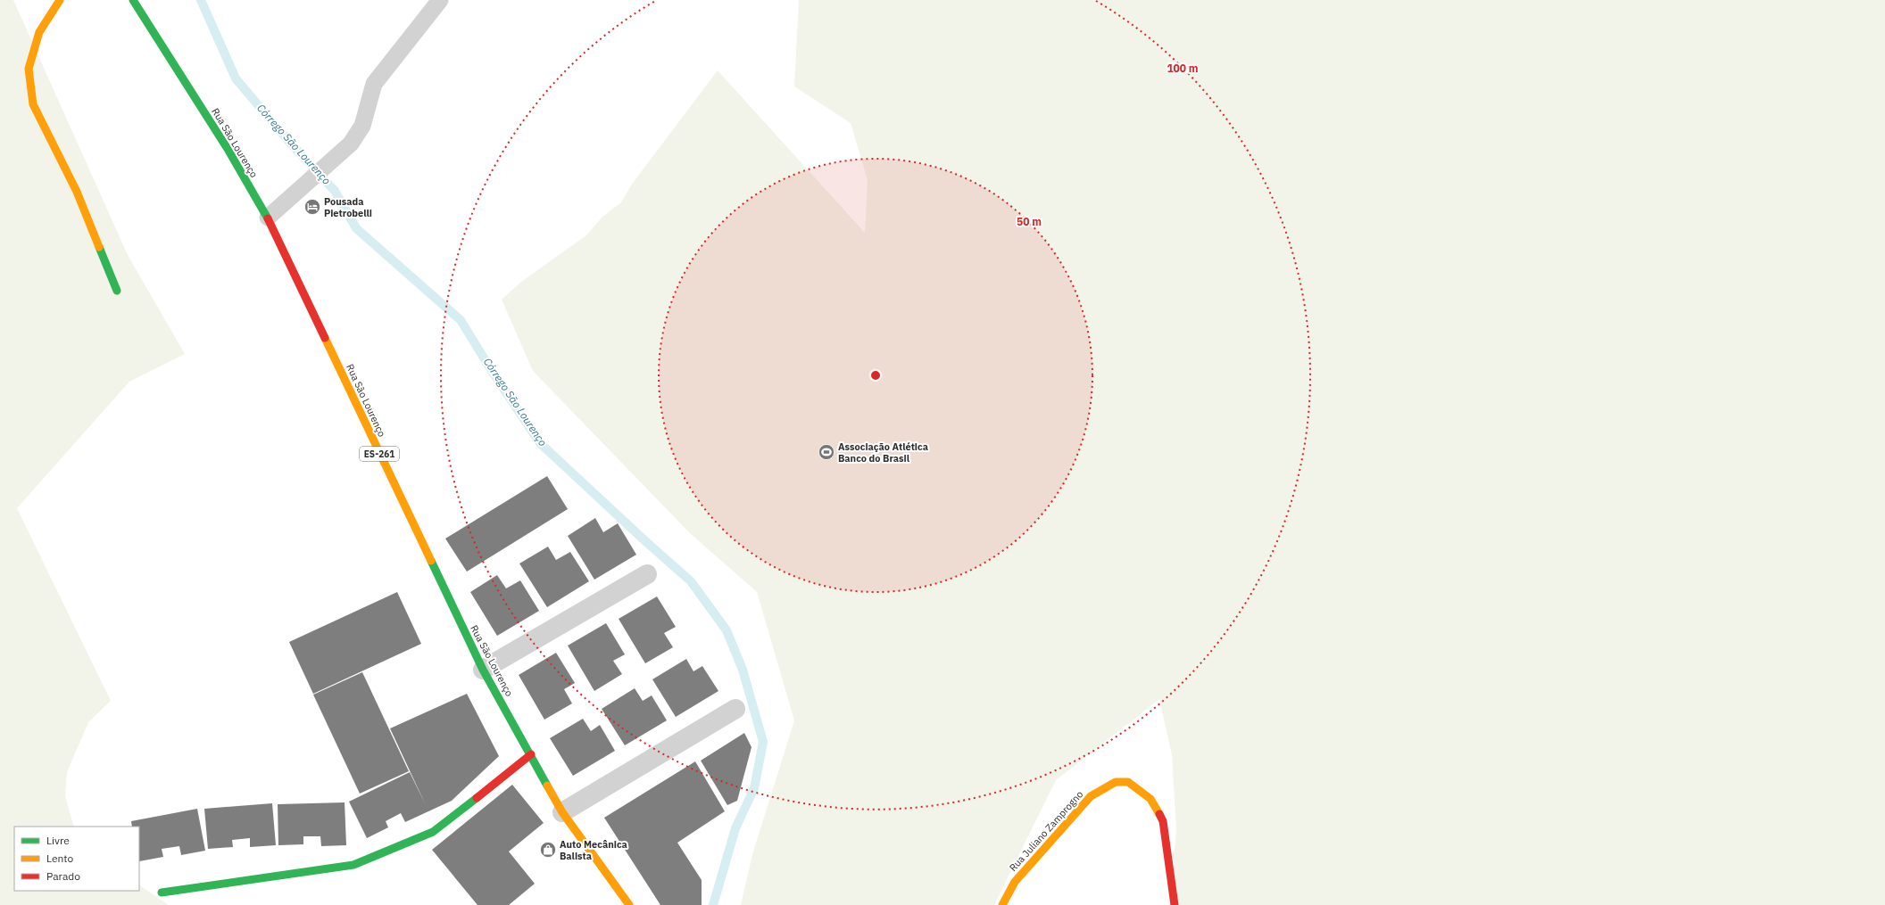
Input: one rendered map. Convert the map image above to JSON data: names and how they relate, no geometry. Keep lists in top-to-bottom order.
{
  "streets": {
    "street": ["Rua São Lourenço", "ES-261", "Rua Juliano Zamprogno"]
  },
  "water": ["Córrego São Lourenço"],
  "places": {
    "hotel": ["Pousada Pietrobelli"],
    "sports": ["Associação Atlética Banco do Brasil"],
    "shop": ["Auto Mecânica Balista"]
  },
  "legend": ["Livre", "Lento", "Parado"],
  "rings": ["100 m", "50 m"]
}
